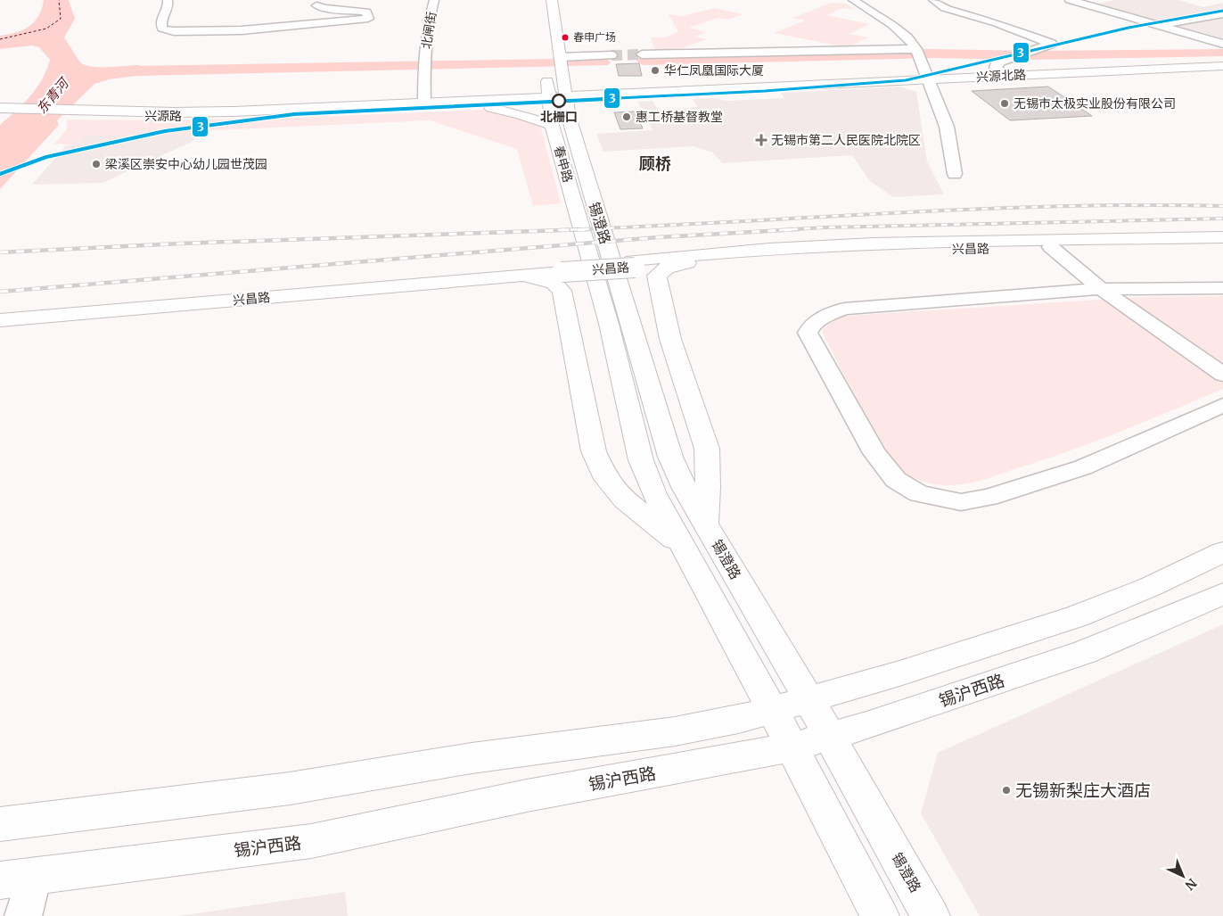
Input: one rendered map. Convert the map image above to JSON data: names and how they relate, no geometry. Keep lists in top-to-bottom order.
{
  "streets": {
    "main road": [
      "兴源北路",
      "兴源路",
      "春申路",
      "锡澄路",
      "兴昌路",
      "锡沪西路"
    ],
    "street": ["北闸街"]
  },
  "crossings": [
    ["北闸街", "兴源路"],
    ["兴源北路", "兴源路"],
    ["兴源北路", "春申路"],
    ["兴源路", "春申路"],
    ["春申路", "锡澄路"],
    ["锡澄路", "锡沪西路"]
  ],
  "districts": ["顾桥"],
  "water": ["东青河"],
  "places": {
    "other": [
      "春申广场",
      "华仁凤凰国际大厦",
      "北栅口",
      "无锡市太极实业股份有限公司",
      "惠工桥基督教堂",
      "梁溪区崇安中心幼儿园世茂园",
      "无锡新梨庄大酒店"
    ],
    "health": ["无锡市第二人民医院北院区"]
  },
  "lines": ["transit line 3"],
  "north": "bottom right"
}
